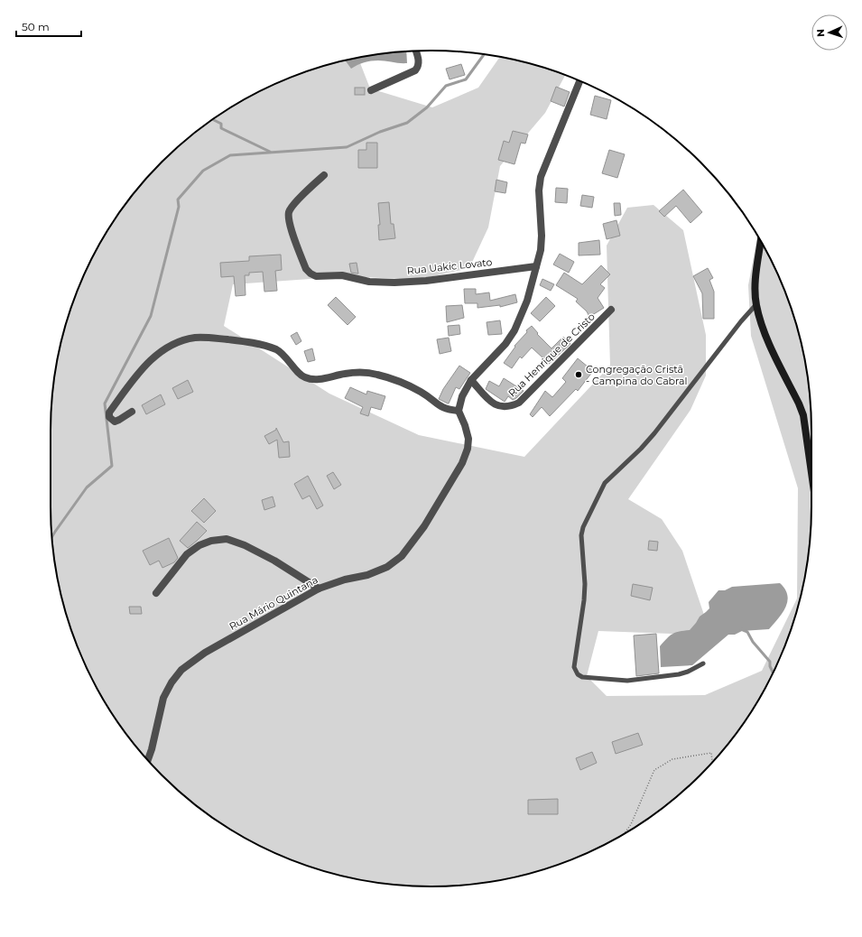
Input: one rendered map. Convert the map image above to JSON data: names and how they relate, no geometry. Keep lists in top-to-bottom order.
{
  "streets": {
    "street": ["Rua Uakic Lovato", "Rua Henrique de Cristo", "Rua Mário Quintana"]
  },
  "places": ["Congregação Cristã - Campina do Cabral"],
  "scale_bar": "50 m",
  "north": "left"
}
